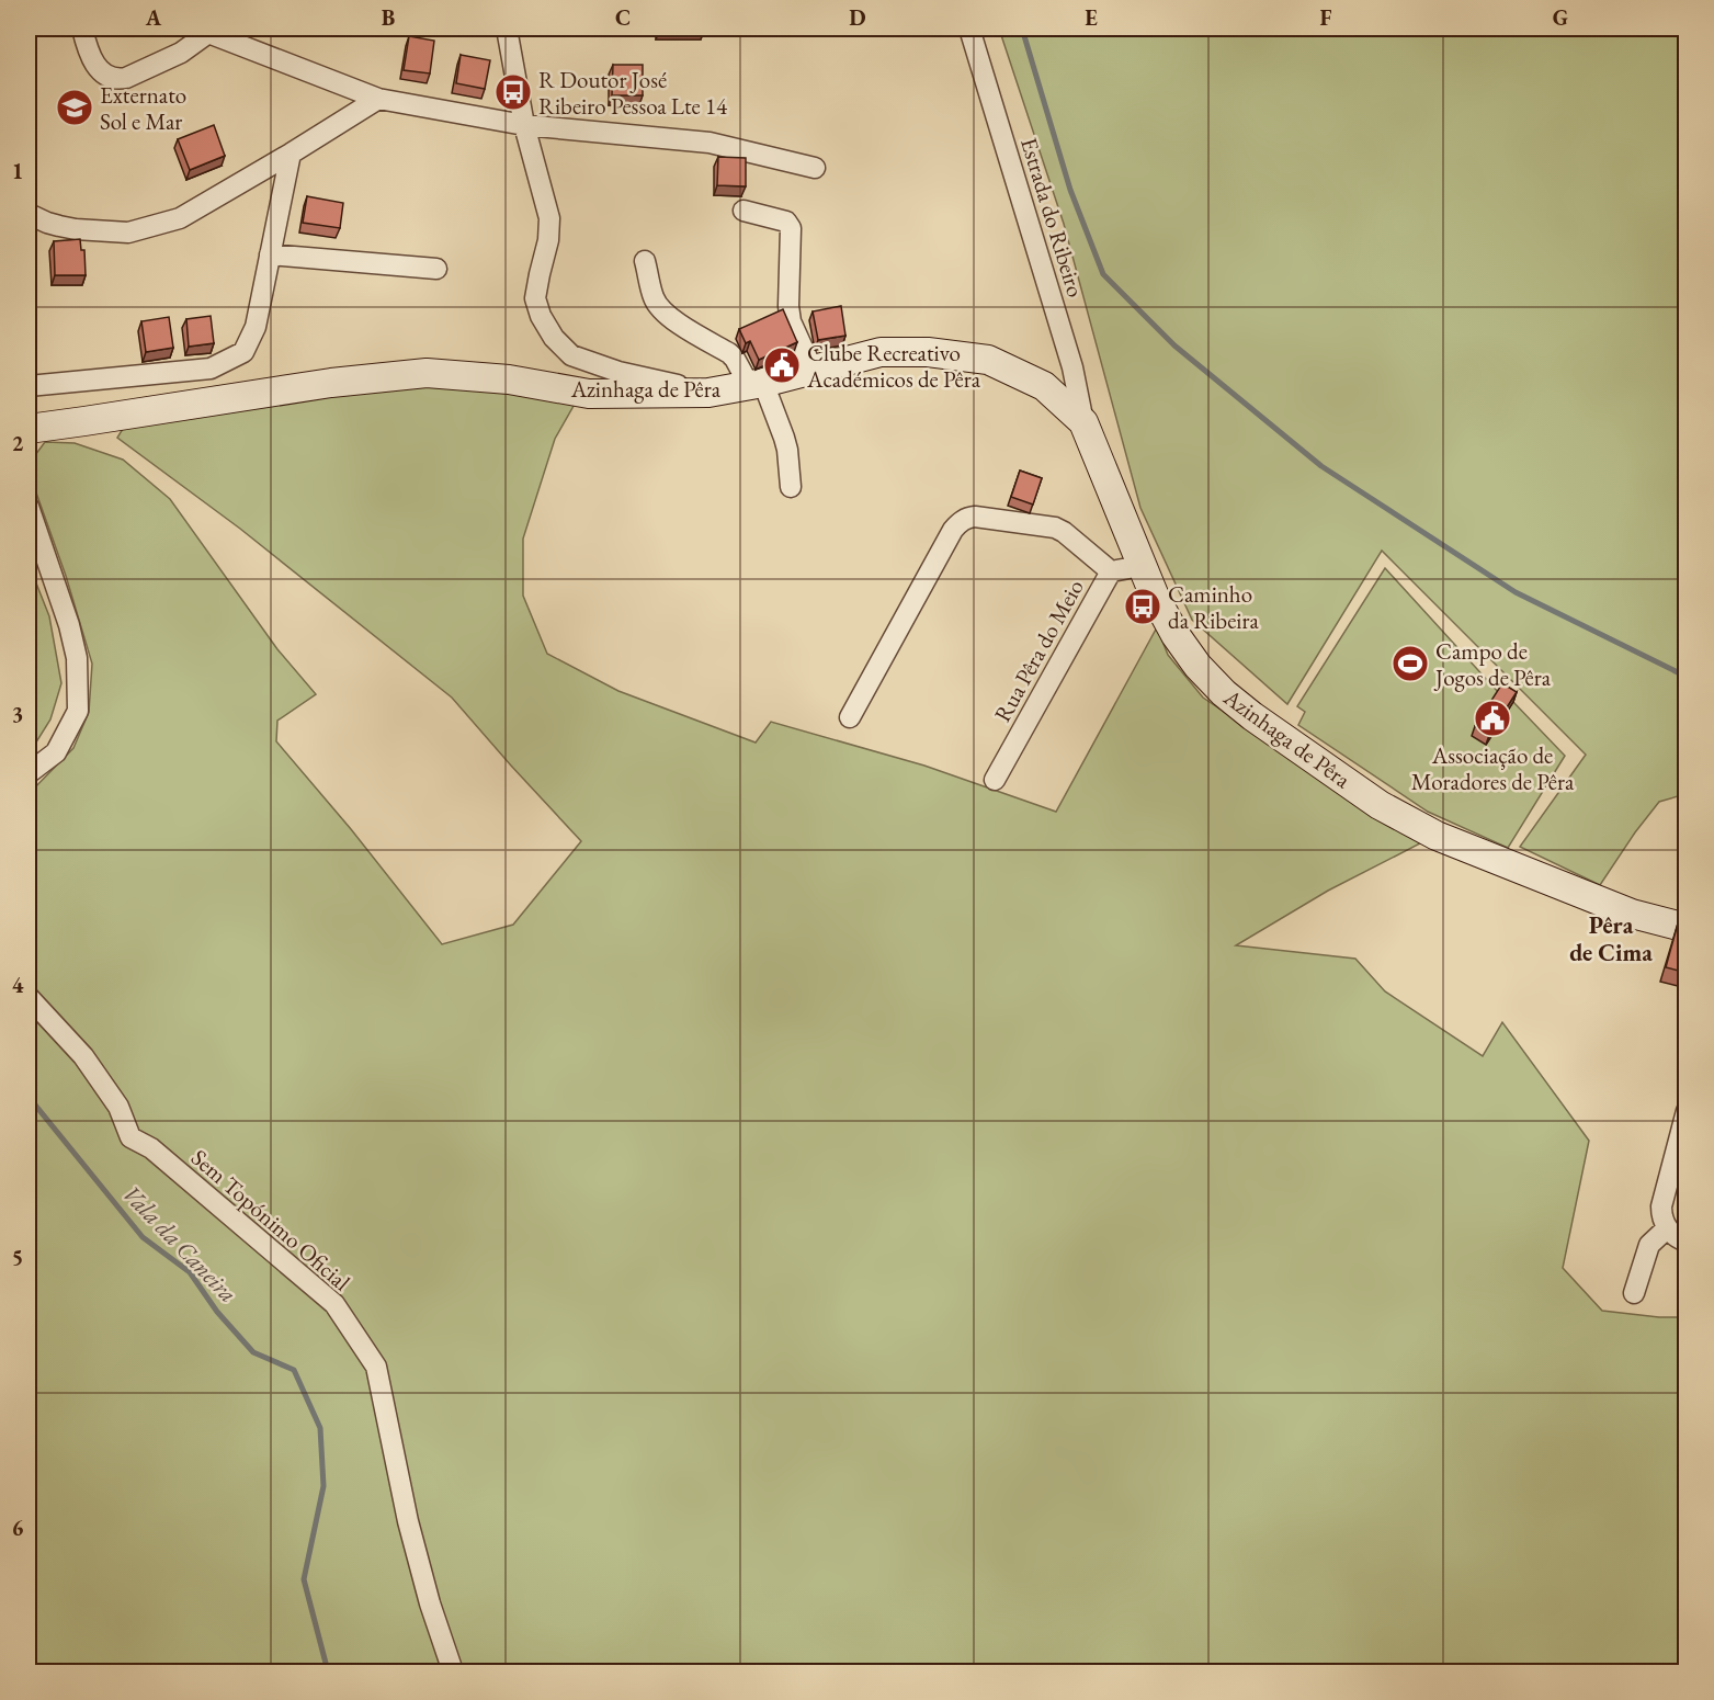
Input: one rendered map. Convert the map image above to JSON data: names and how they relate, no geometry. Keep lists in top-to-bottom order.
{
  "streets": {
    "street": [
      "Estrada do Ribeiro",
      "Azinhaga de Pêra",
      "Rua Pêra do Meio",
      "Sem Topónimo Oficial"
    ]
  },
  "crossings": [
    ["Estrada do Ribeiro", "Azinhaga de Pêra"],
    ["Azinhaga de Pêra", "Rua Pêra do Meio"]
  ],
  "districts": ["Pêra de Cima"],
  "water": ["Vala da Caneira"],
  "places": {
    "bus stop": ["R Doutor José Ribeiro Pessoa Lte 14", "Caminho da Ribeira"],
    "school or university": ["Externato Sol e Mar"],
    "public building": ["Clube Recreativo Académicos de Pêra", "Associação de Moradores de Pêra"],
    "sports": ["Campo de Jogos de Pêra"]
  },
  "grid": {
    "columns": [
      "A",
      "B",
      "C",
      "D",
      "E",
      "F",
      "G"
    ],
    "rows": [
      "1",
      "2",
      "3",
      "4",
      "5",
      "6"
    ]
  }
}
